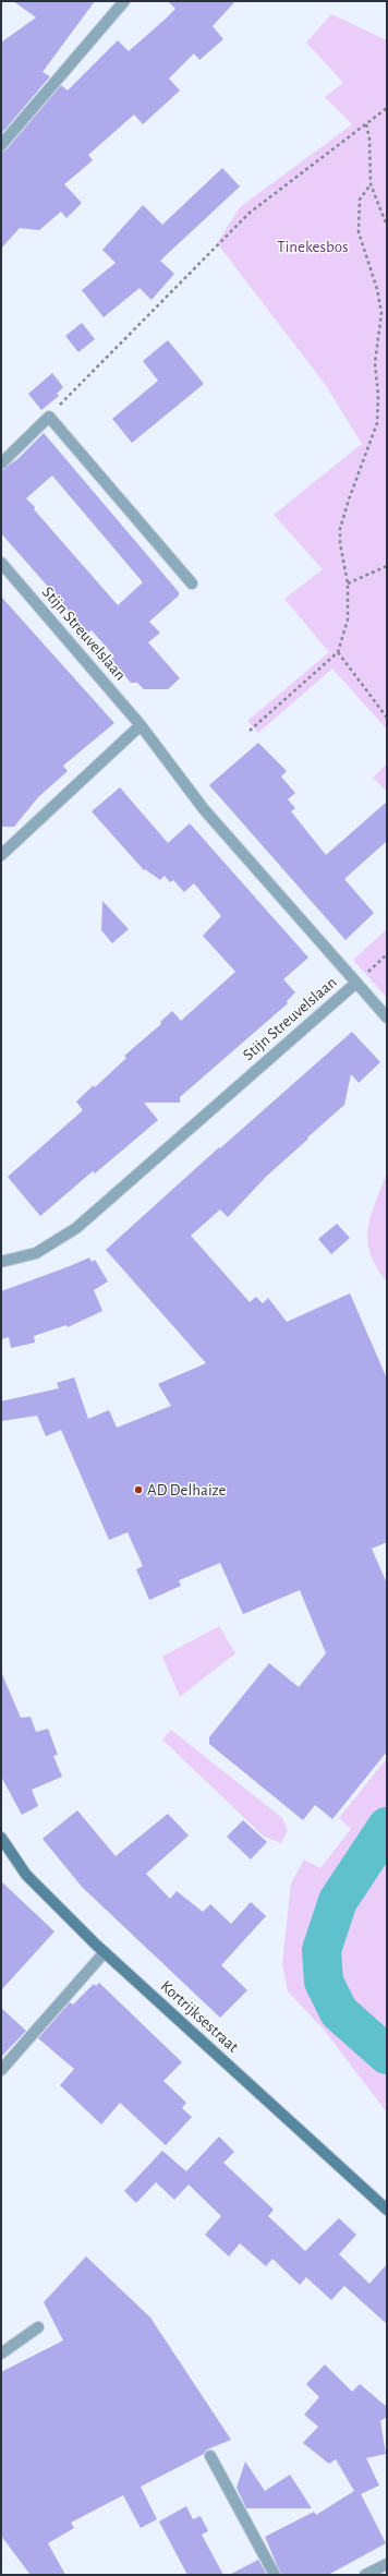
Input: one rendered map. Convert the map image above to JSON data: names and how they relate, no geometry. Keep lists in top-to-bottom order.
{
  "streets": {
    "street": ["Stijn Streuvelslaan", "Kortrijksestraat"]
  },
  "parks": ["Tinekesbos"],
  "places": ["AD Delhaize"]
}
